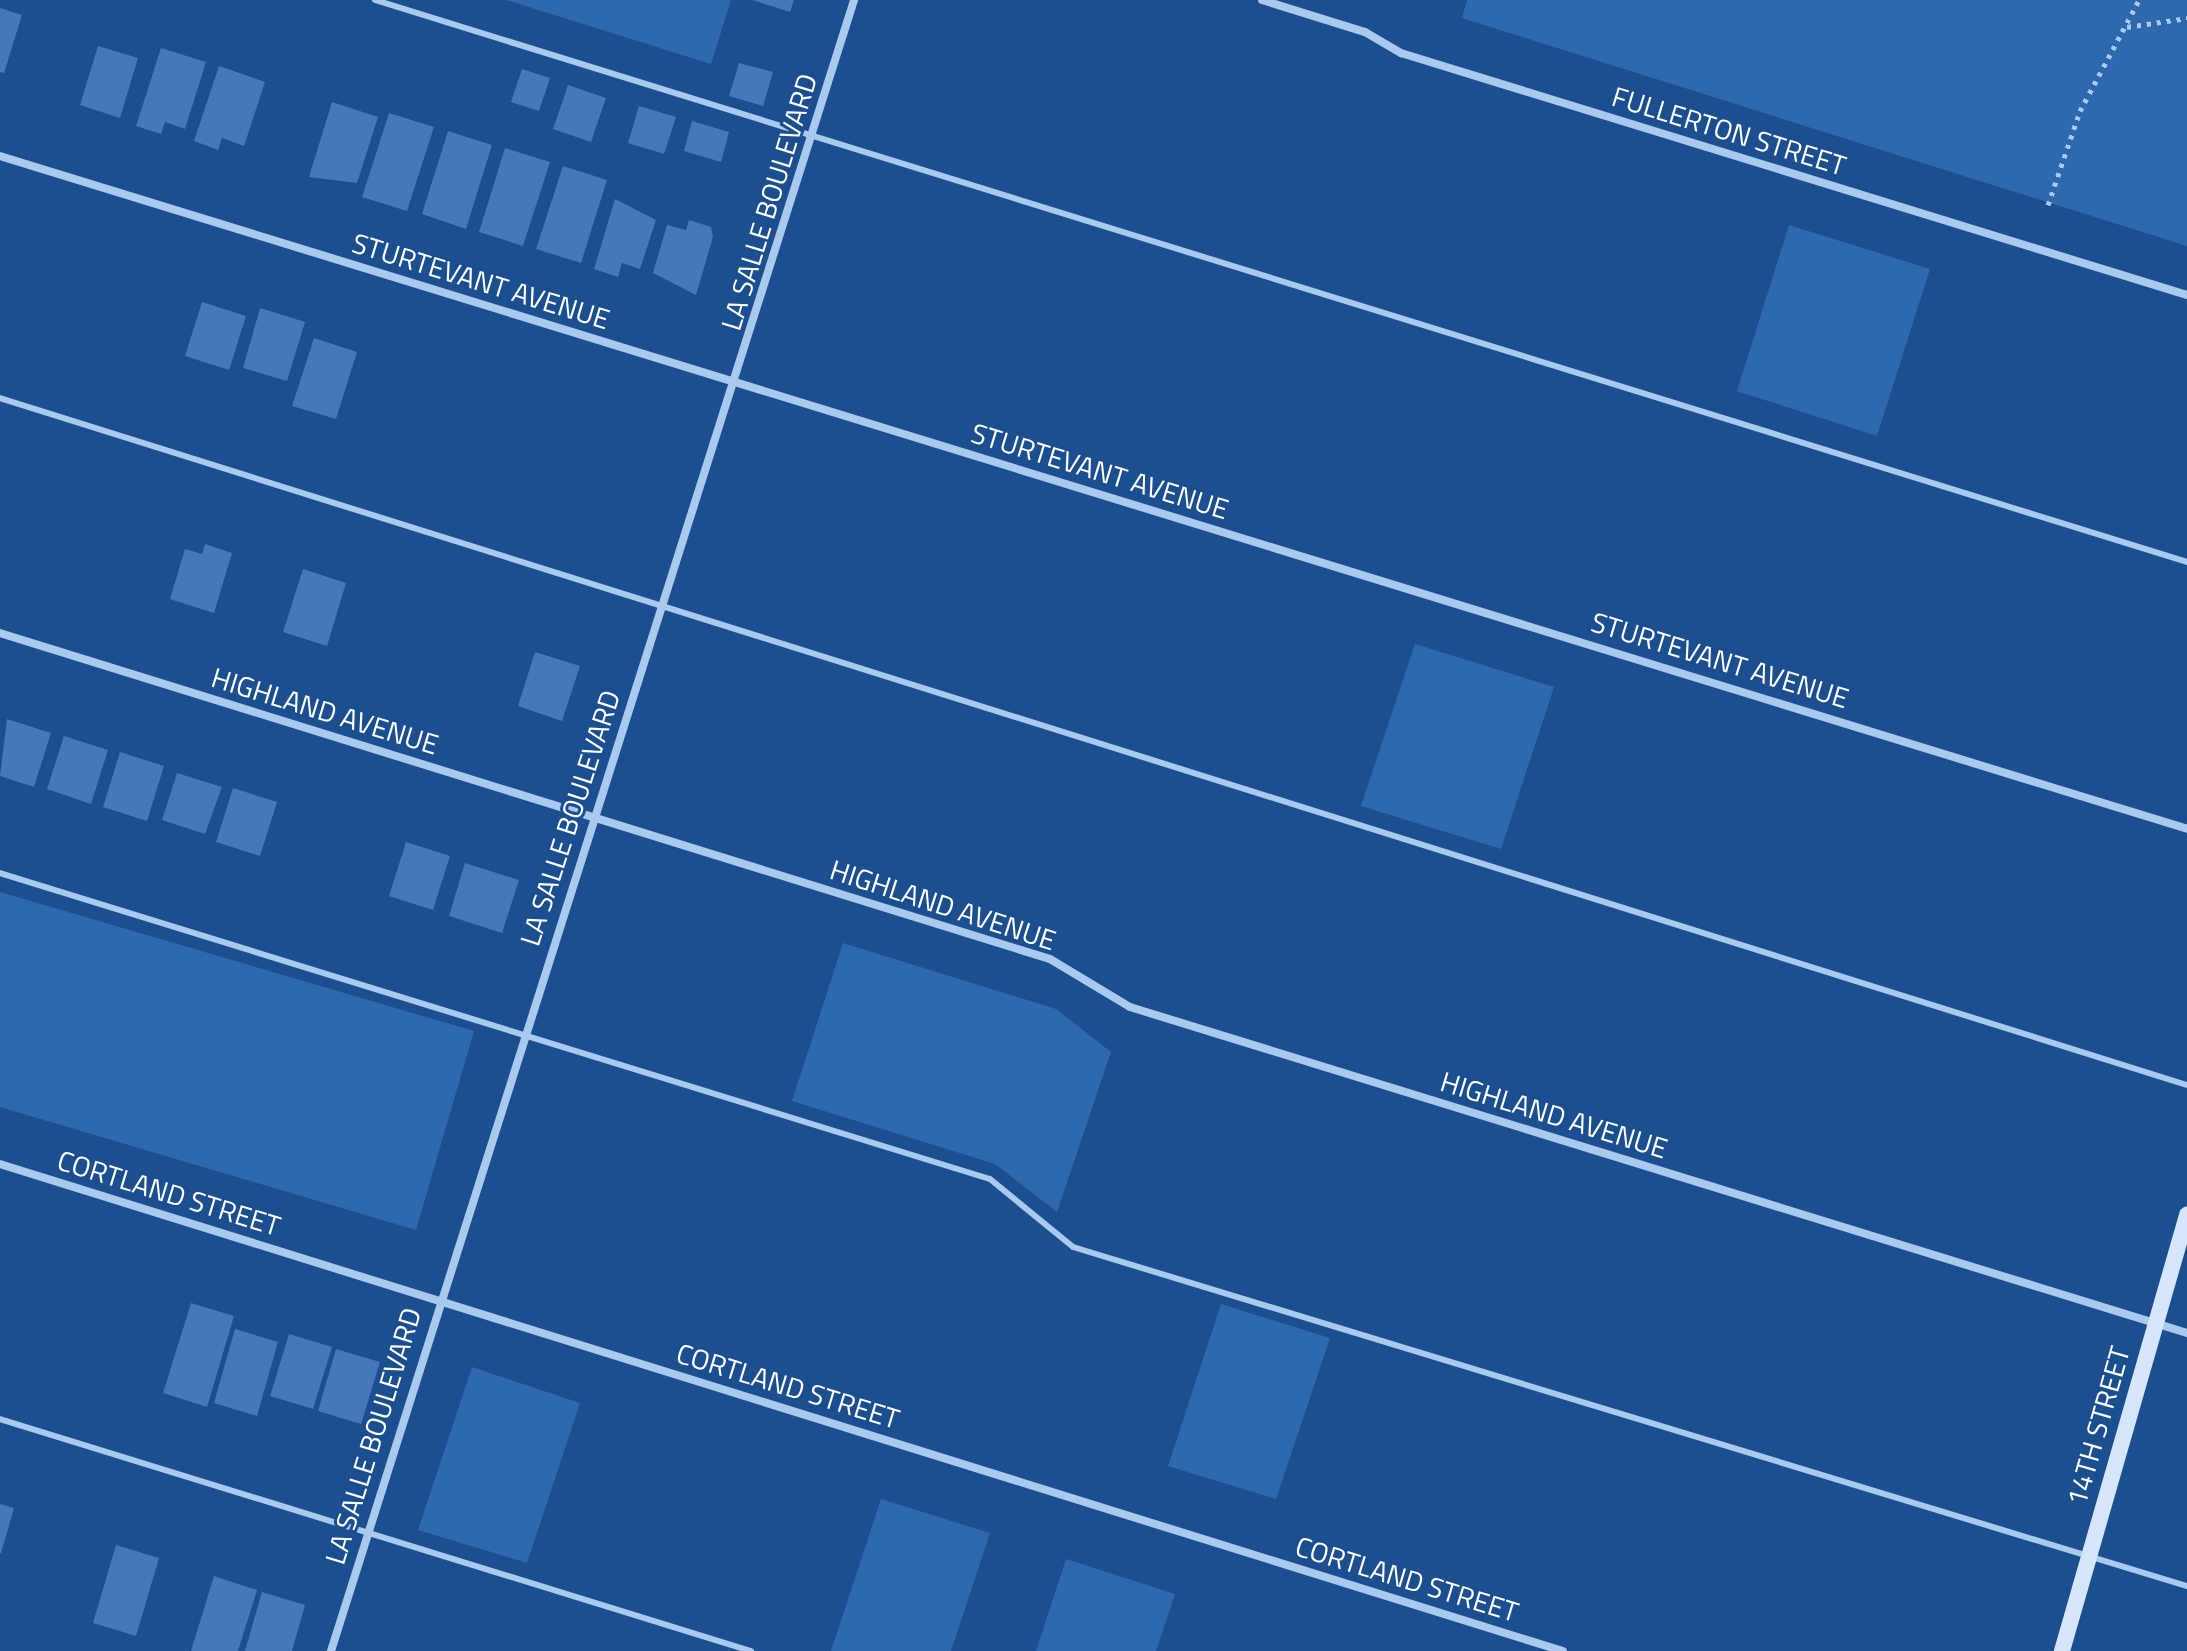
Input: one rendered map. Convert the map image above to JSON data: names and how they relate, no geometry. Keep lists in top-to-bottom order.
{
  "streets": {
    "street": [
      "FULLERTON STREET",
      "LA SALLE BOULEVARD",
      "STURTEVANT AVENUE",
      "HIGHLAND AVENUE",
      "CORTLAND STREET",
      "14TH STREET"
    ]
  },
  "crossings": [
    ["LA SALLE BOULEVARD", "STURTEVANT AVENUE"],
    ["LA SALLE BOULEVARD", "HIGHLAND AVENUE"],
    ["LA SALLE BOULEVARD", "CORTLAND STREET"],
    ["HIGHLAND AVENUE", "14TH STREET"]
  ]
}
